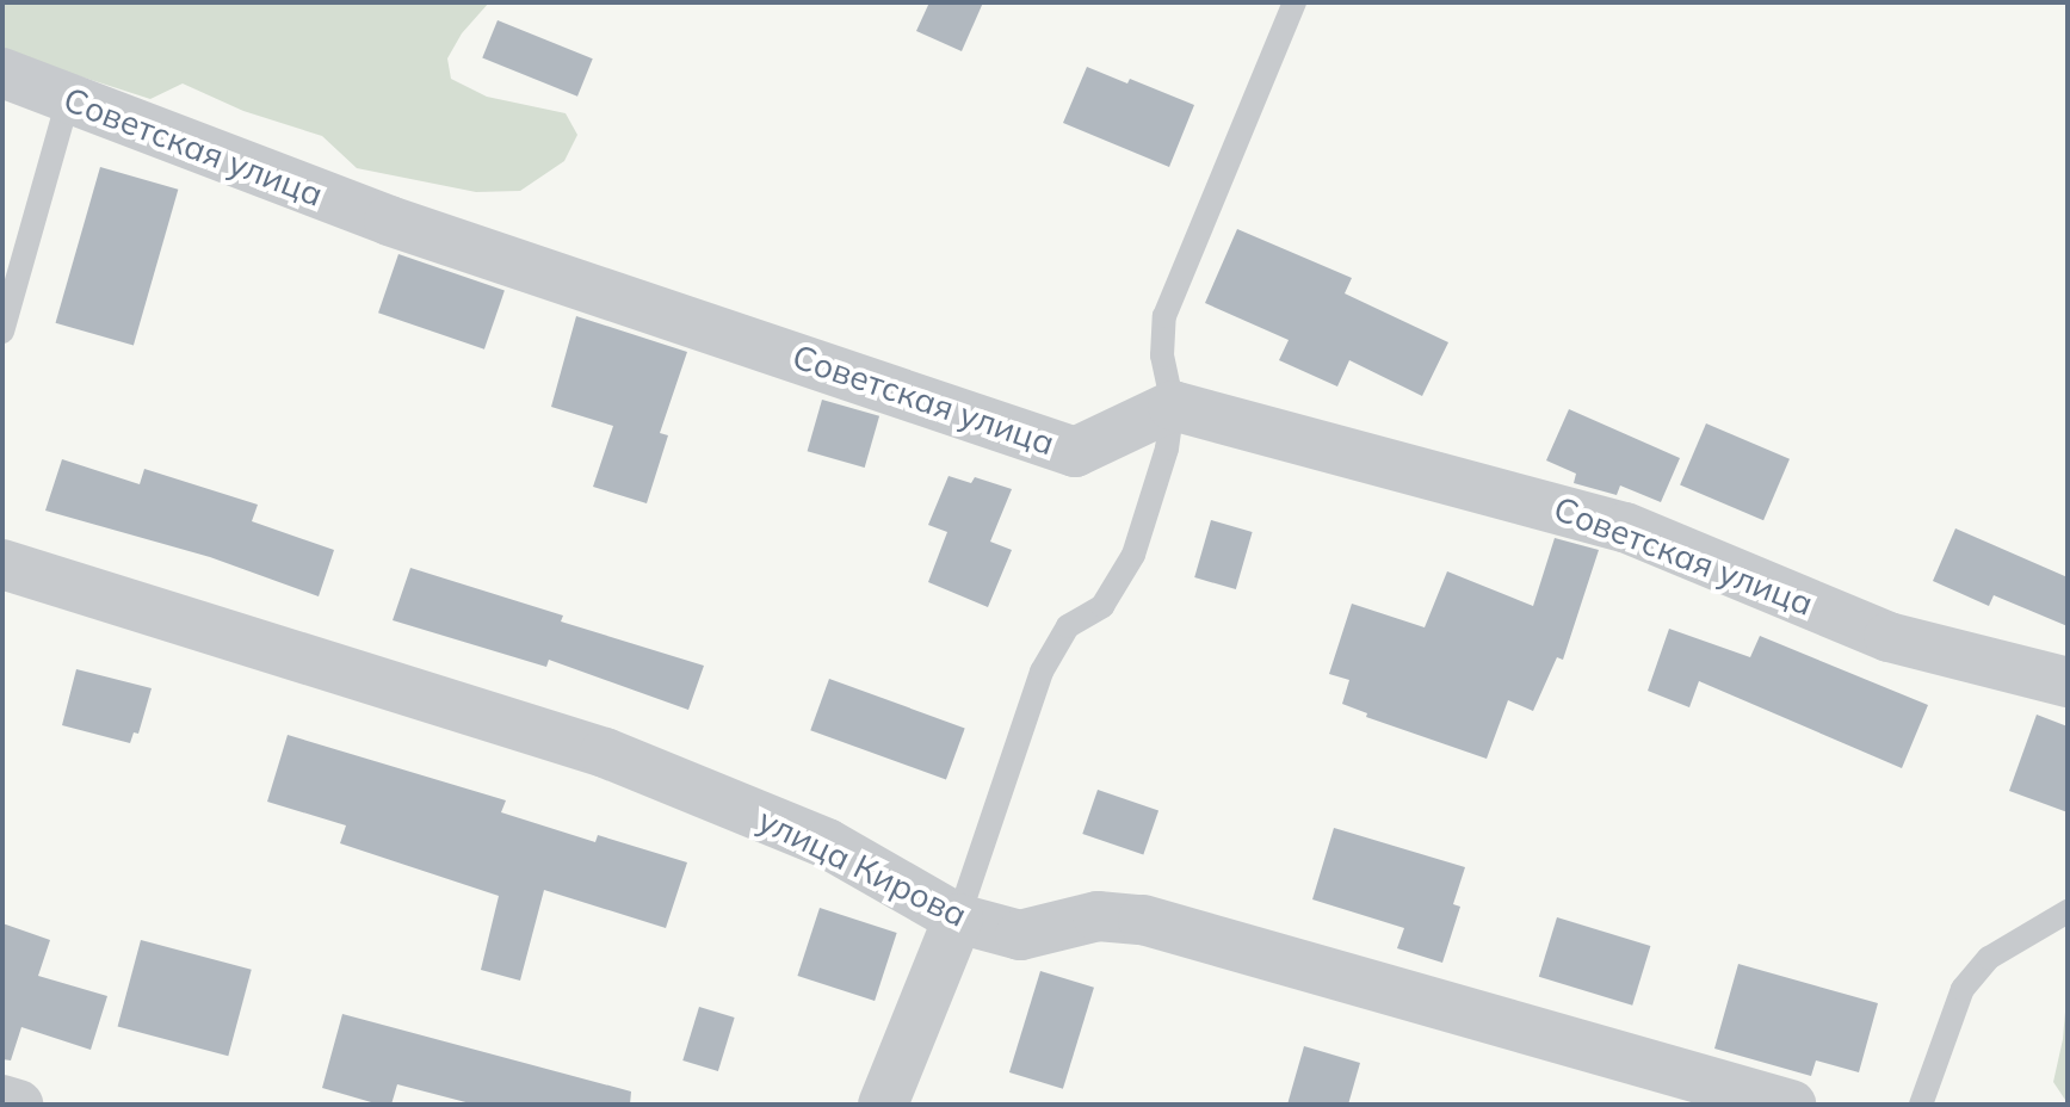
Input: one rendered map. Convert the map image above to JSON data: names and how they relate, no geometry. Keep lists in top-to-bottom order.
{
  "streets": {
    "street": ["Советская улица", "улица Кирова"]
  }
}
